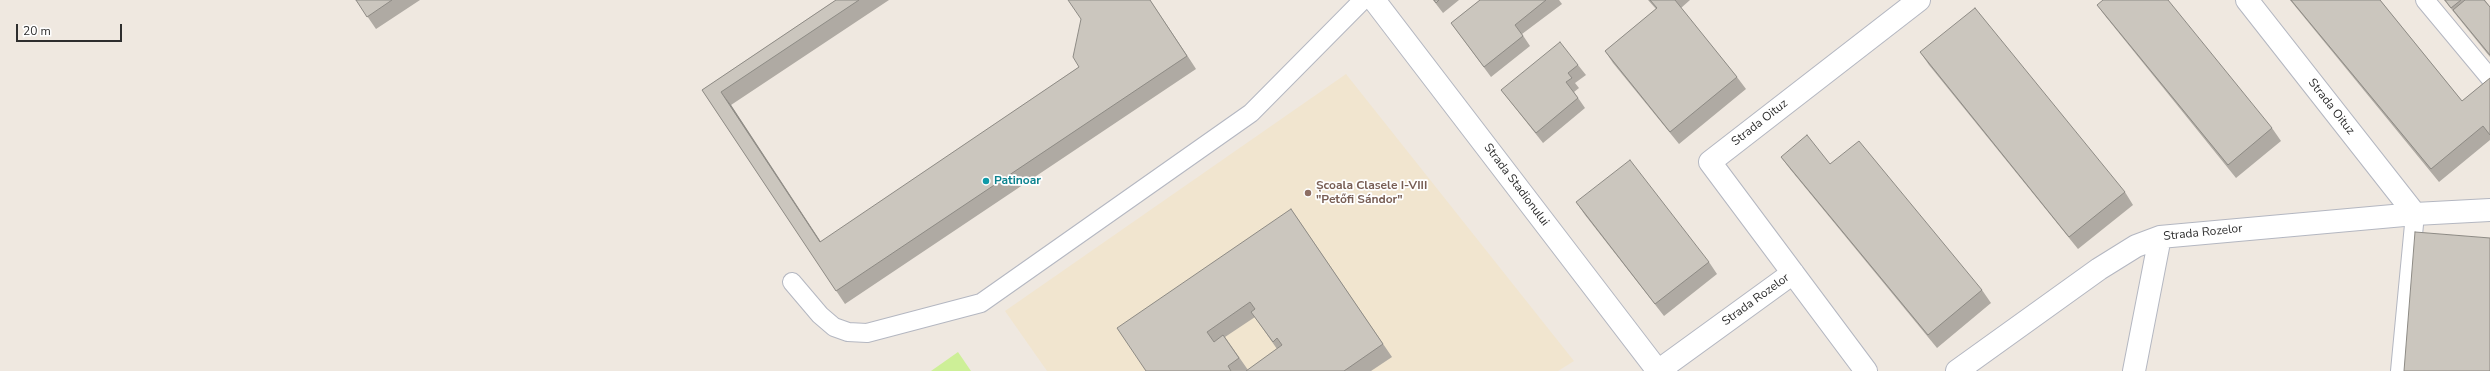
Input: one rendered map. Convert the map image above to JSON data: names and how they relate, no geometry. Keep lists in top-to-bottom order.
{
  "streets": {
    "street": ["Strada Oituz", "Strada Stadionului", "Strada Rozelor"]
  },
  "crossings": [
    ["Strada Oituz", "Strada Rozelor"],
    ["Strada Stadionului", "Strada Rozelor"]
  ],
  "places": ["Patinoar", "Școala Clasele I-VIII \"Petőfi Sándor\""],
  "scale_bar": "20 m"
}
